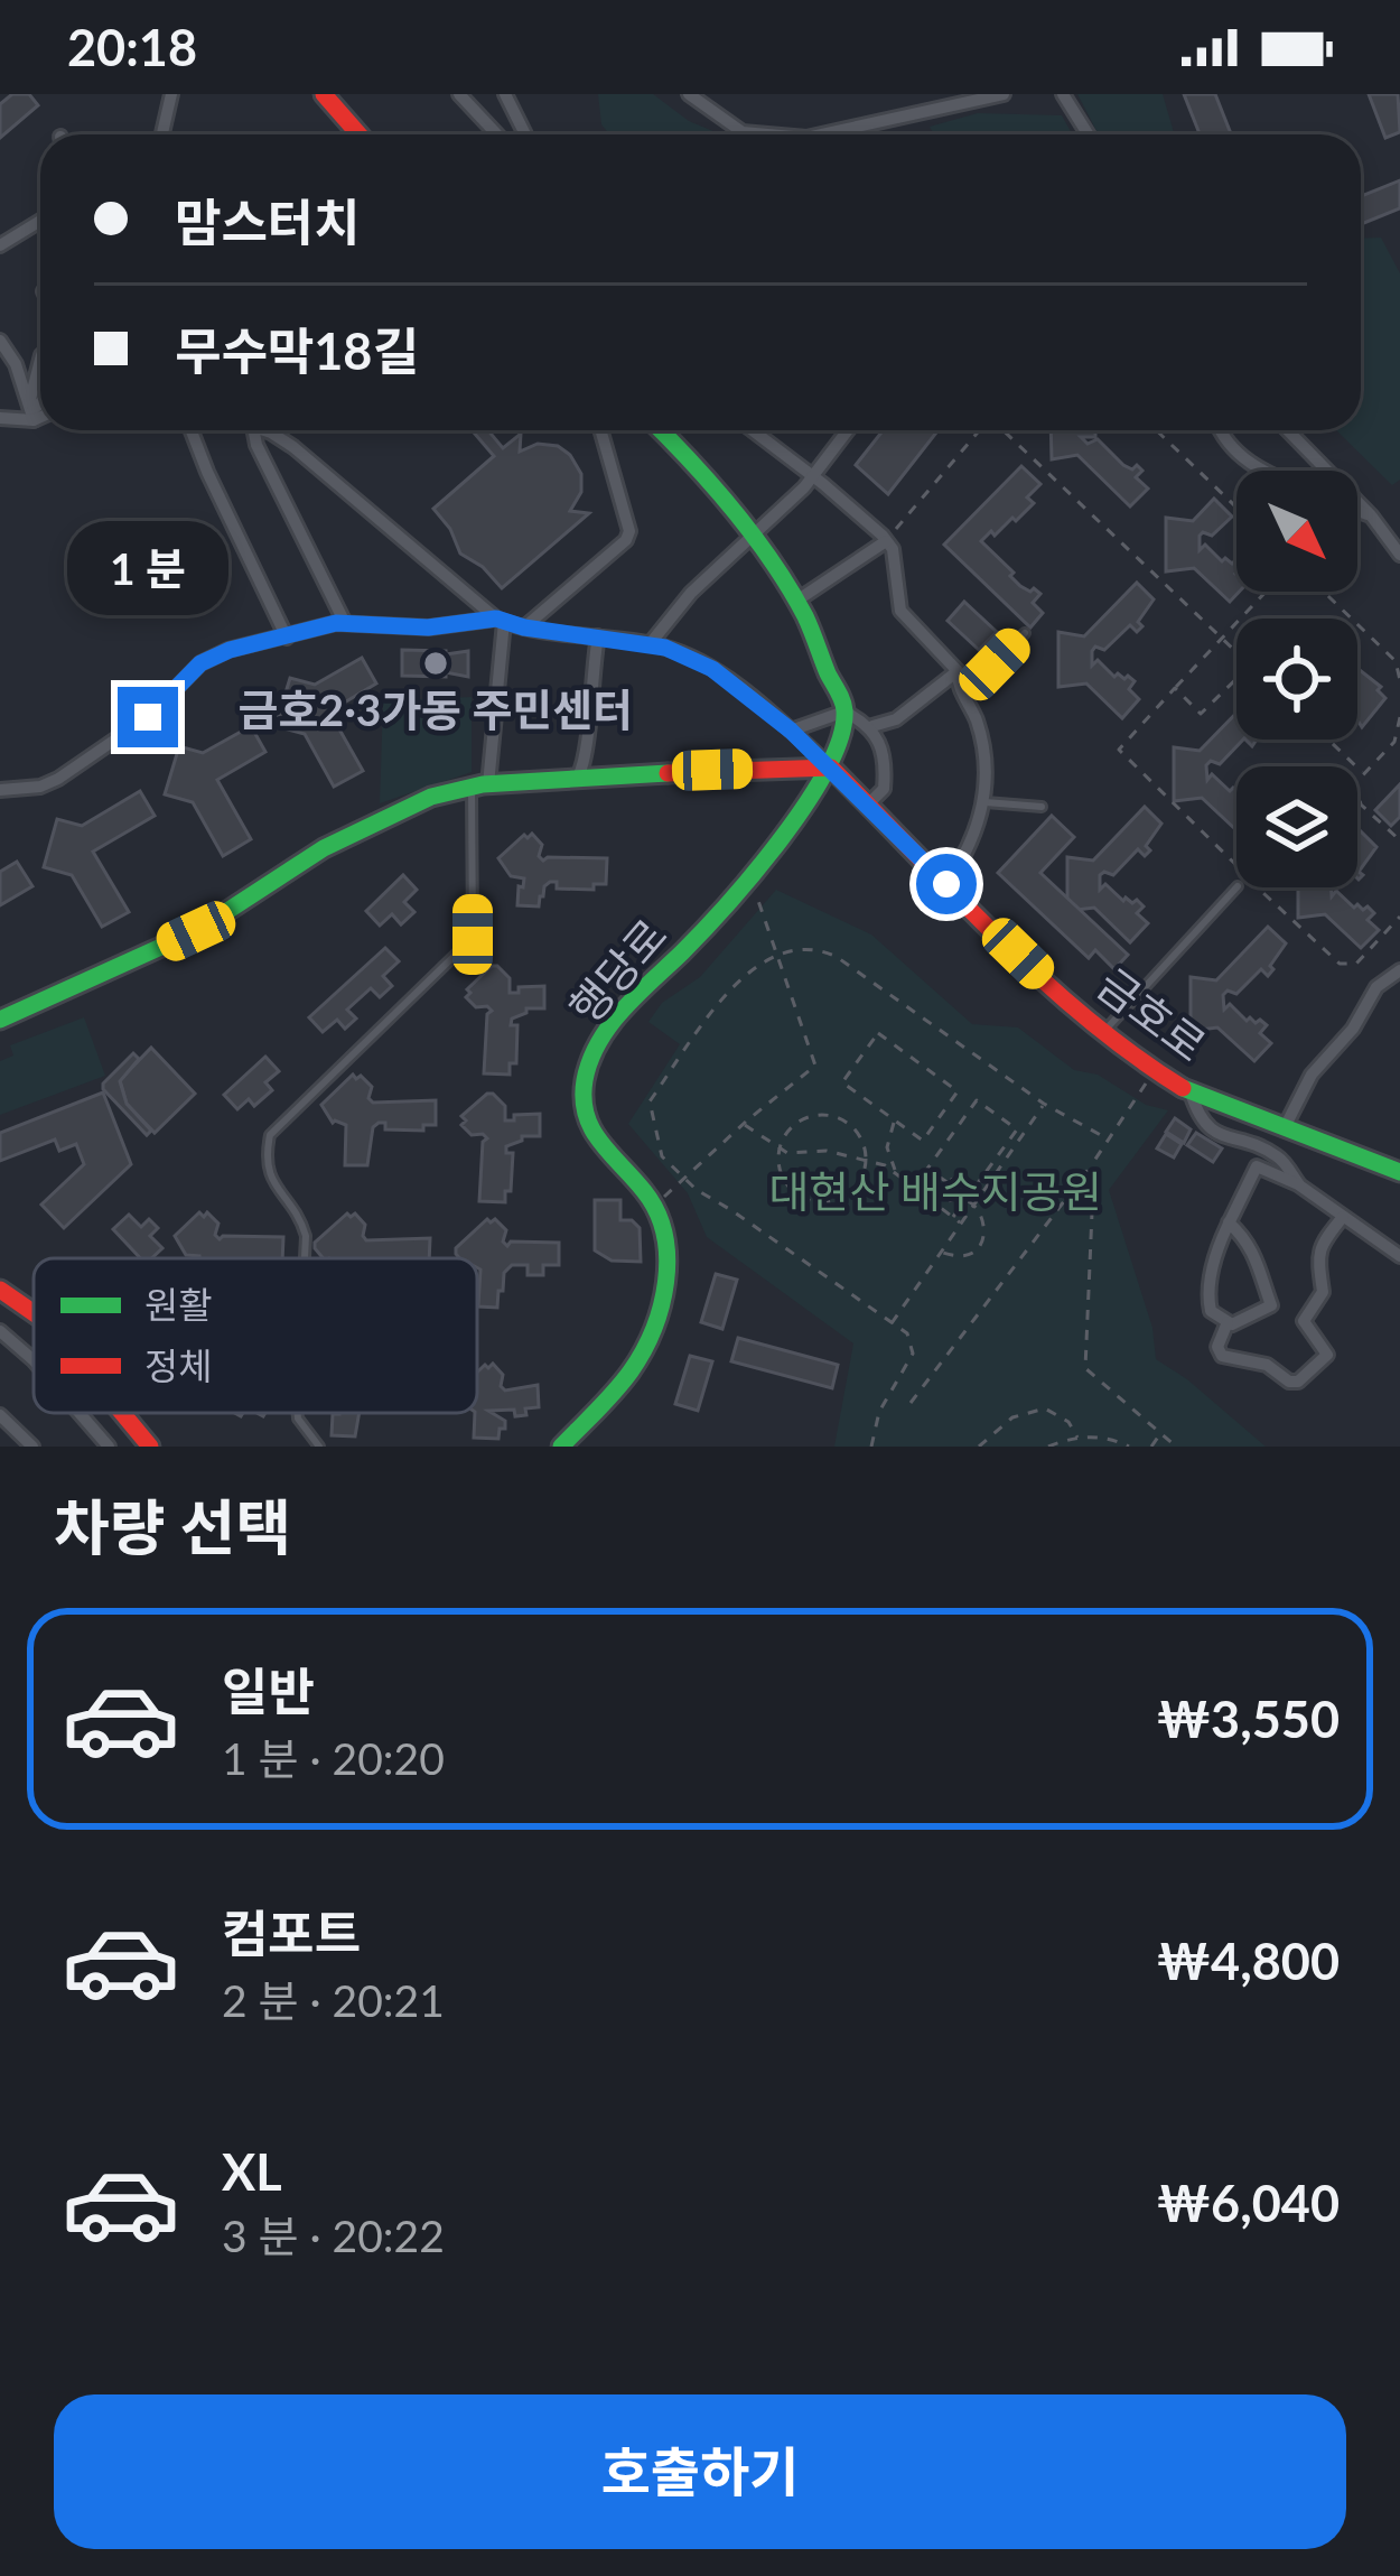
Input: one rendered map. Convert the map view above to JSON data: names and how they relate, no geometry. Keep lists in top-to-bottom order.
{
  "streets": {
    "main road": ["행당로", "금호로"]
  },
  "crossings": [
    ["행당로", "금호로"]
  ],
  "parks": ["대현산 배수지공원"],
  "places": ["금호2·3가동 주민센터"],
  "legend": ["원활", "정체"],
  "north": "bottom right",
  "page": {
    "status": "20:18",
    "banner": ["맘스터치", "무수막18길"],
    "bubble": "1 분",
    "heading": "차량 선택",
    "list": [
      {
        "name": "일반",
        "note": "1 분 · 20:20",
        "value": "₩3,550"
      },
      {
        "name": "컴포트",
        "note": "2 분 · 20:21",
        "value": "₩4,800"
      },
      {
        "name": "XL",
        "note": "3 분 · 20:22",
        "value": "₩6,040"
      }
    ],
    "buttons": "호출하기"
  }
}
